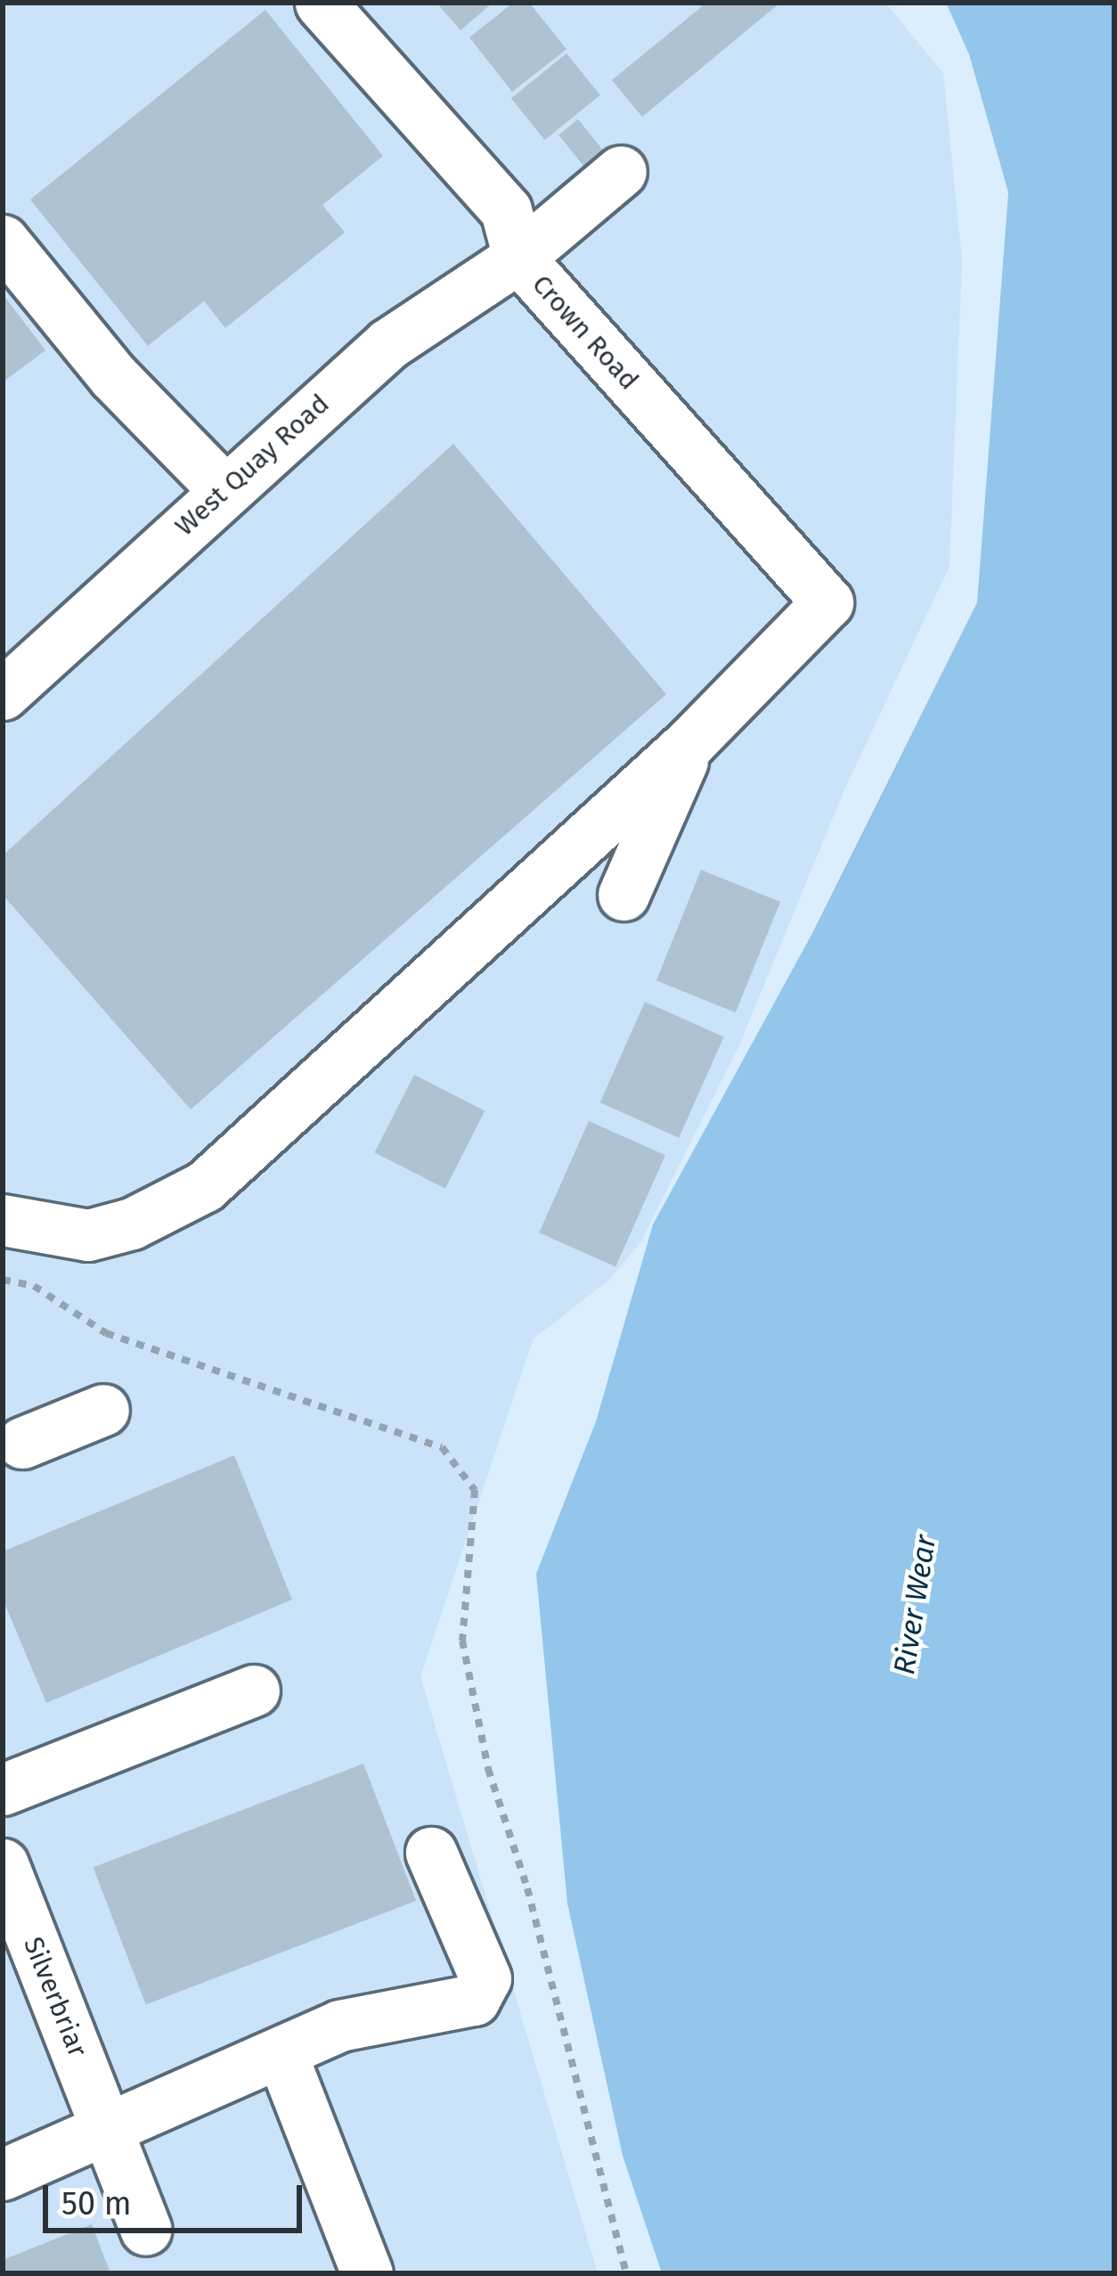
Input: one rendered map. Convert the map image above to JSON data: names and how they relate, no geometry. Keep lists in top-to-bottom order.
{
  "streets": {
    "street": ["Crown Road", "West Quay Road", "Silverbriar"]
  },
  "crossings": [
    ["Crown Road", "West Quay Road"]
  ],
  "water": ["River Wear"],
  "scale_bar": "50 m"
}
